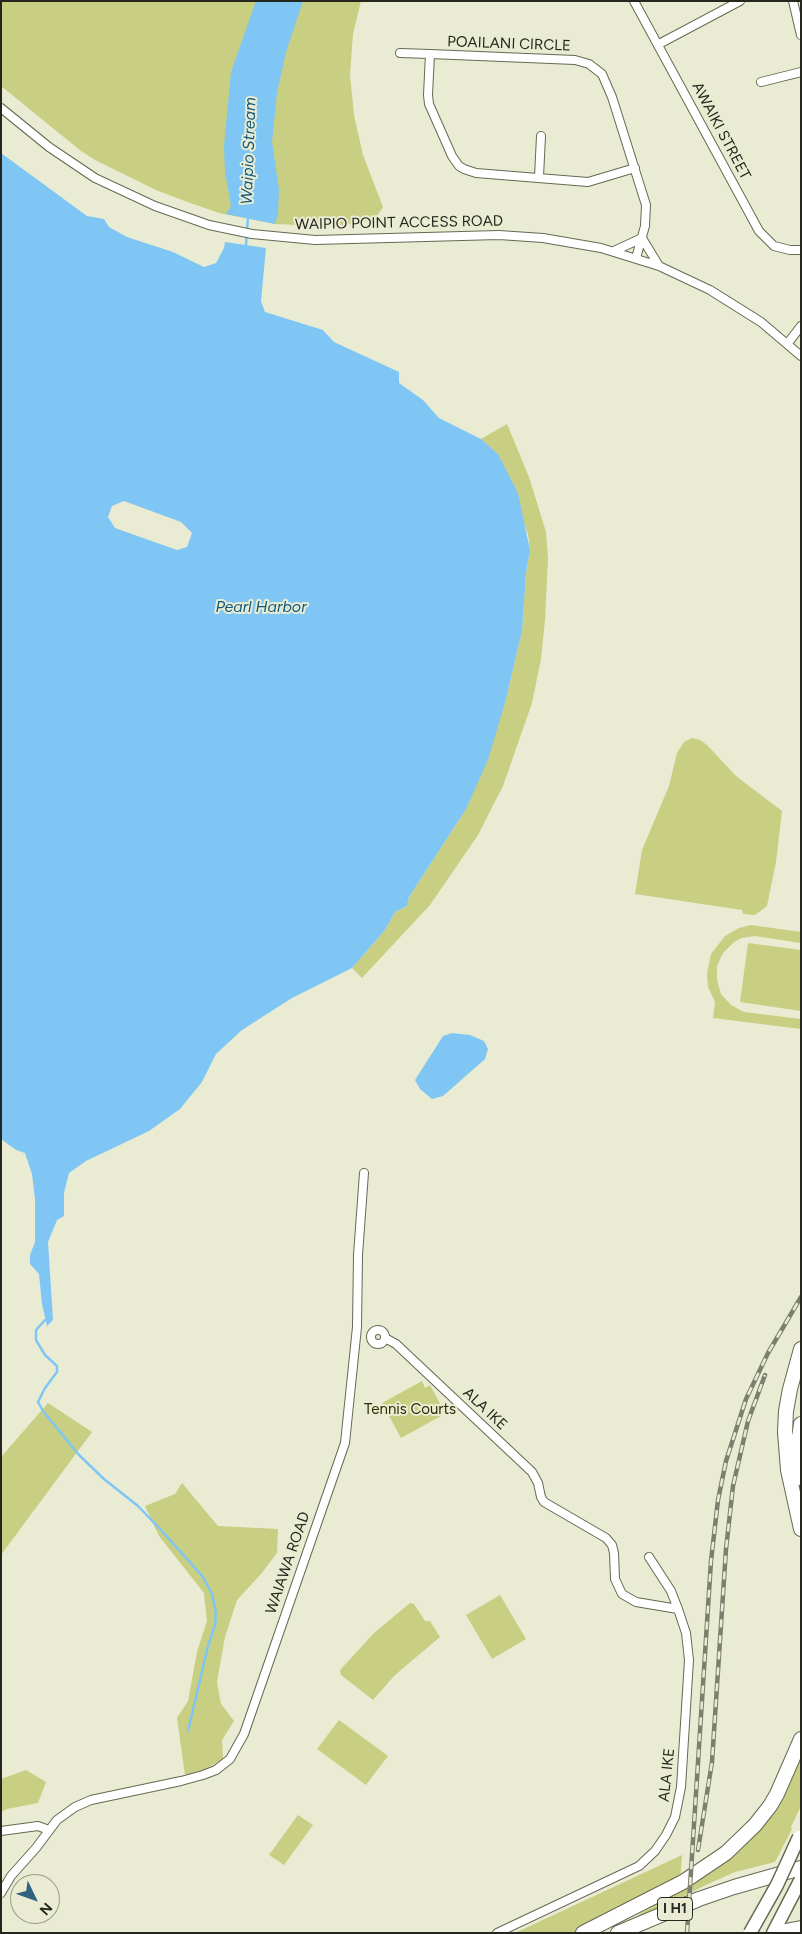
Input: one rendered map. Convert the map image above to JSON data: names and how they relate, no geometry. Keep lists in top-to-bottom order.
{
  "streets": {
    "highway": ["I H1"],
    "street": [
      "POAILANI CIRCLE",
      "AWAIKI STREET",
      "WAIPIO POINT ACCESS ROAD",
      "ALA IKE",
      "WAIAWA ROAD"
    ]
  },
  "crossings": [
    ["POAILANI CIRCLE", "WAIPIO POINT ACCESS ROAD"]
  ],
  "water": ["Waipio Stream", "Pearl Harbor"],
  "parks": ["Tennis Courts"],
  "north": "bottom right"
}
